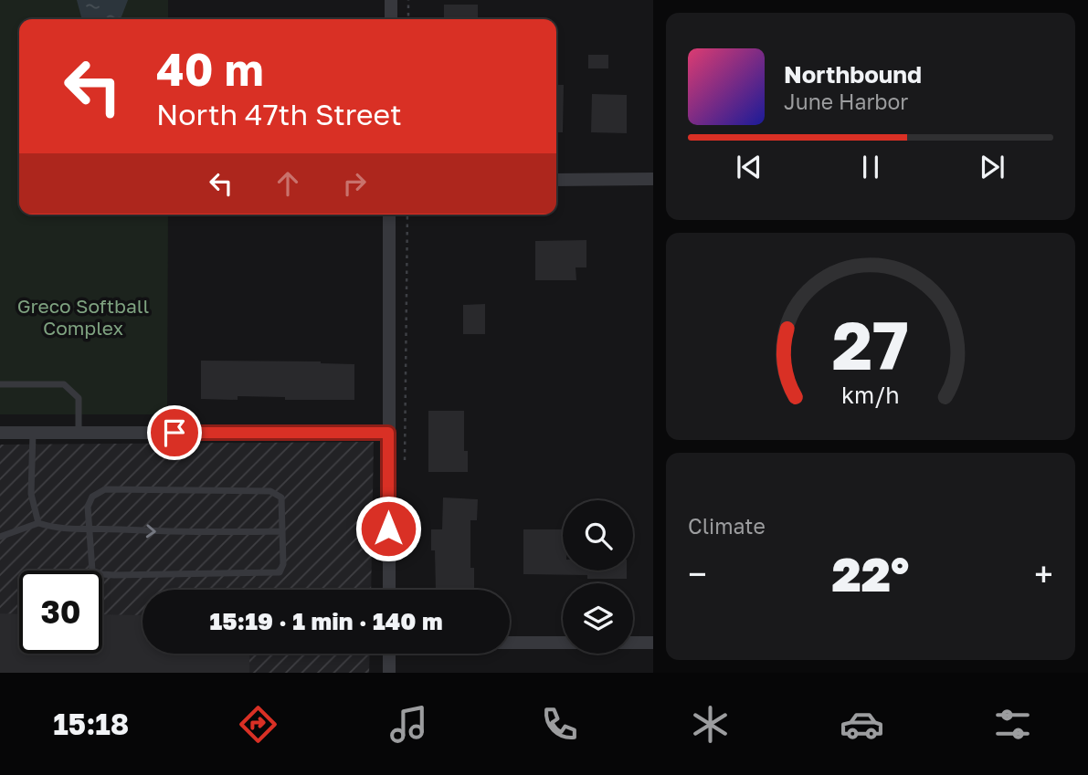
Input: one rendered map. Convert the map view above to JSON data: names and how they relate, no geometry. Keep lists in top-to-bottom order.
{
  "parks": ["Greco Softball Complex"],
  "page": {
    "turn": ["40 m", "North 47th Street"],
    "song": ["Northbound", "June Harbor"],
    "tile": "Climate",
    "heat": ["−", "22°", "+"],
    "limit": "30",
    "trip": "15:19 · 1 min · 140 m",
    "tabs": "15:18",
    "gauge": ["27", "km/h"]
  }
}
